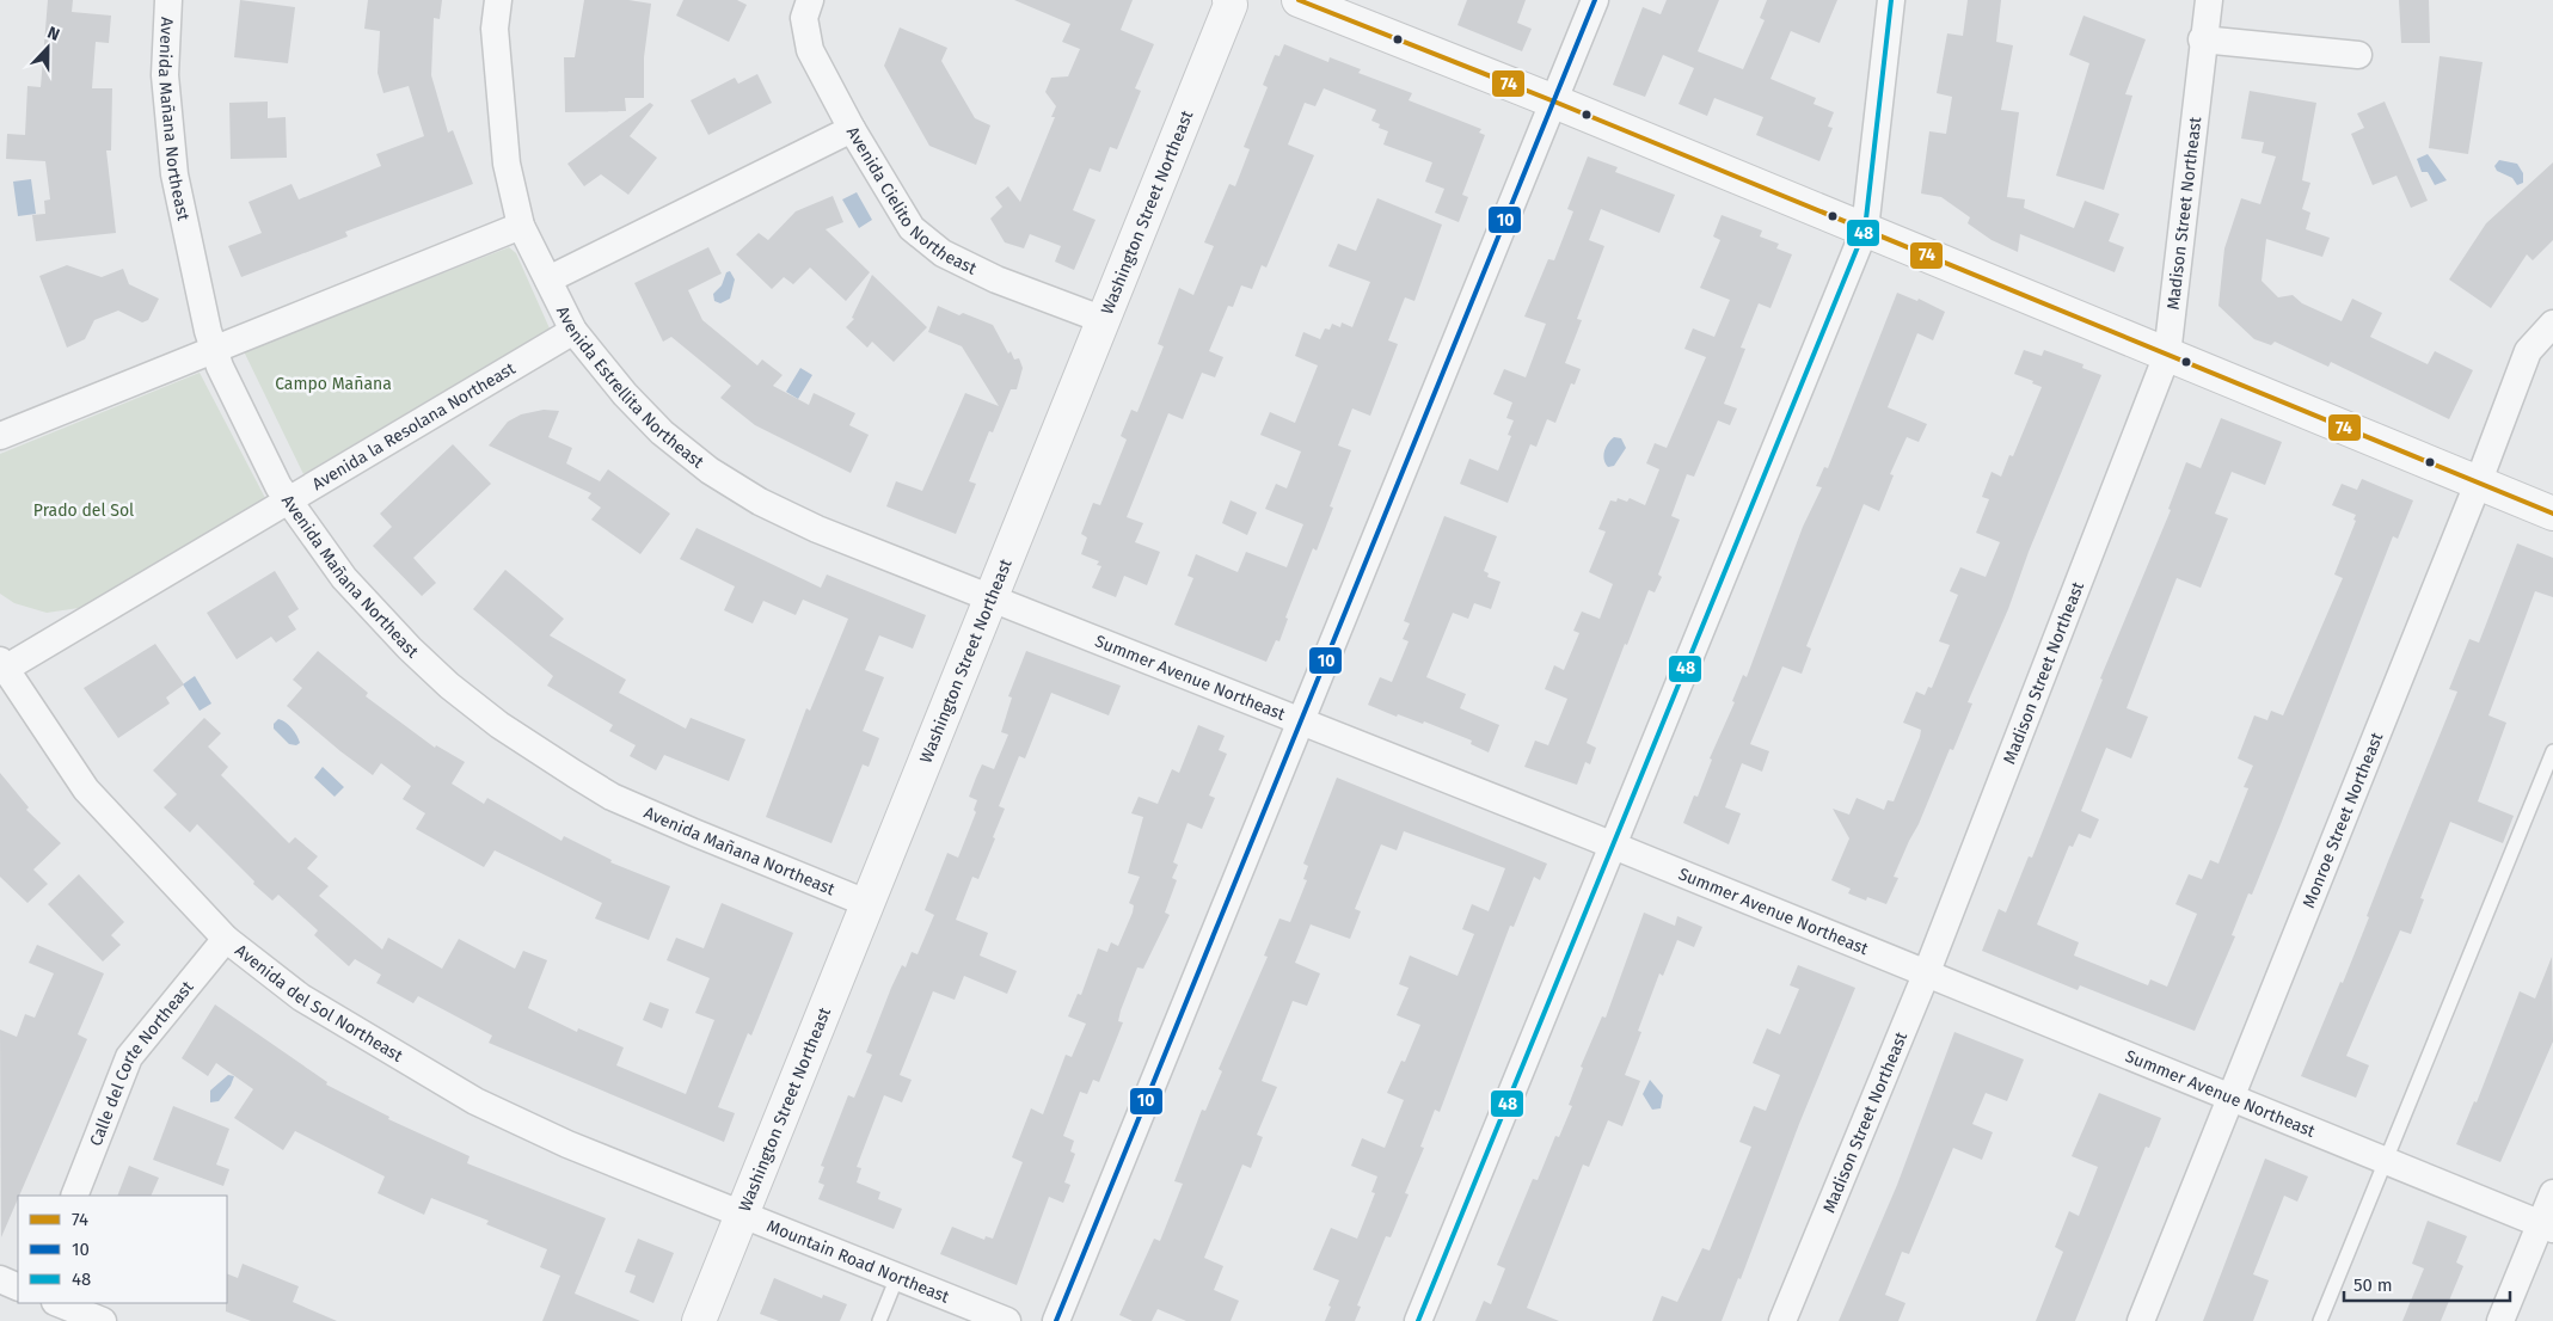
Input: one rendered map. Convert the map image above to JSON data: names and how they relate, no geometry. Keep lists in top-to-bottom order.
{
  "streets": {
    "street": [
      "Avenida Mañana Northeast",
      "Avenida Cielito Northeast",
      "Washington Street Northeast",
      "Madison Street Northeast",
      "Avenida Estrellita Northeast",
      "Avenida la Resolana Northeast",
      "Summer Avenue Northeast",
      "Monroe Street Northeast",
      "Avenida del Sol Northeast",
      "Calle del Corte Northeast",
      "Mountain Road Northeast"
    ]
  },
  "crossings": [
    ["Avenida Mañana Northeast", "Washington Street Northeast"],
    ["Avenida Mañana Northeast", "Avenida la Resolana Northeast"],
    ["Avenida Cielito Northeast", "Washington Street Northeast"],
    ["Washington Street Northeast", "Avenida Estrellita Northeast"],
    ["Washington Street Northeast", "Summer Avenue Northeast"],
    ["Washington Street Northeast", "Avenida del Sol Northeast"],
    ["Washington Street Northeast", "Mountain Road Northeast"],
    ["Madison Street Northeast", "Summer Avenue Northeast"],
    ["Avenida Estrellita Northeast", "Avenida la Resolana Northeast"],
    ["Avenida Estrellita Northeast", "Summer Avenue Northeast"],
    ["Avenida la Resolana Northeast", "Avenida del Sol Northeast"],
    ["Summer Avenue Northeast", "Monroe Street Northeast"],
    ["Avenida del Sol Northeast", "Calle del Corte Northeast"],
    ["Avenida del Sol Northeast", "Mountain Road Northeast"]
  ],
  "parks": ["Campo Mañana", "Prado del Sol"],
  "lines": ["transit line 74", "transit line 10", "transit line 48"],
  "legend": ["74", "10", "48"],
  "scale_bar": "50 m",
  "north": "top"
}
